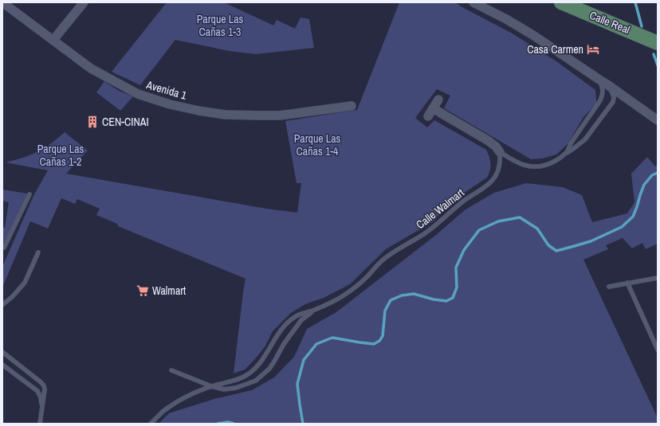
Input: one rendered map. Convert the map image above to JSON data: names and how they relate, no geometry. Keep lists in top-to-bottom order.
{
  "streets": {
    "main road": ["Calle Real"],
    "street": ["Avenida 1"],
    "lane": ["Calle Walmart"]
  },
  "parks": ["Parque Las Cañas 1-3", "Parque Las Cañas 1-4", "Parque Las Cañas 1-2"],
  "places": {
    "hotel": ["Casa Carmen"],
    "building": ["CEN-CINAI"],
    "supermarket": ["Walmart"]
  }
}
